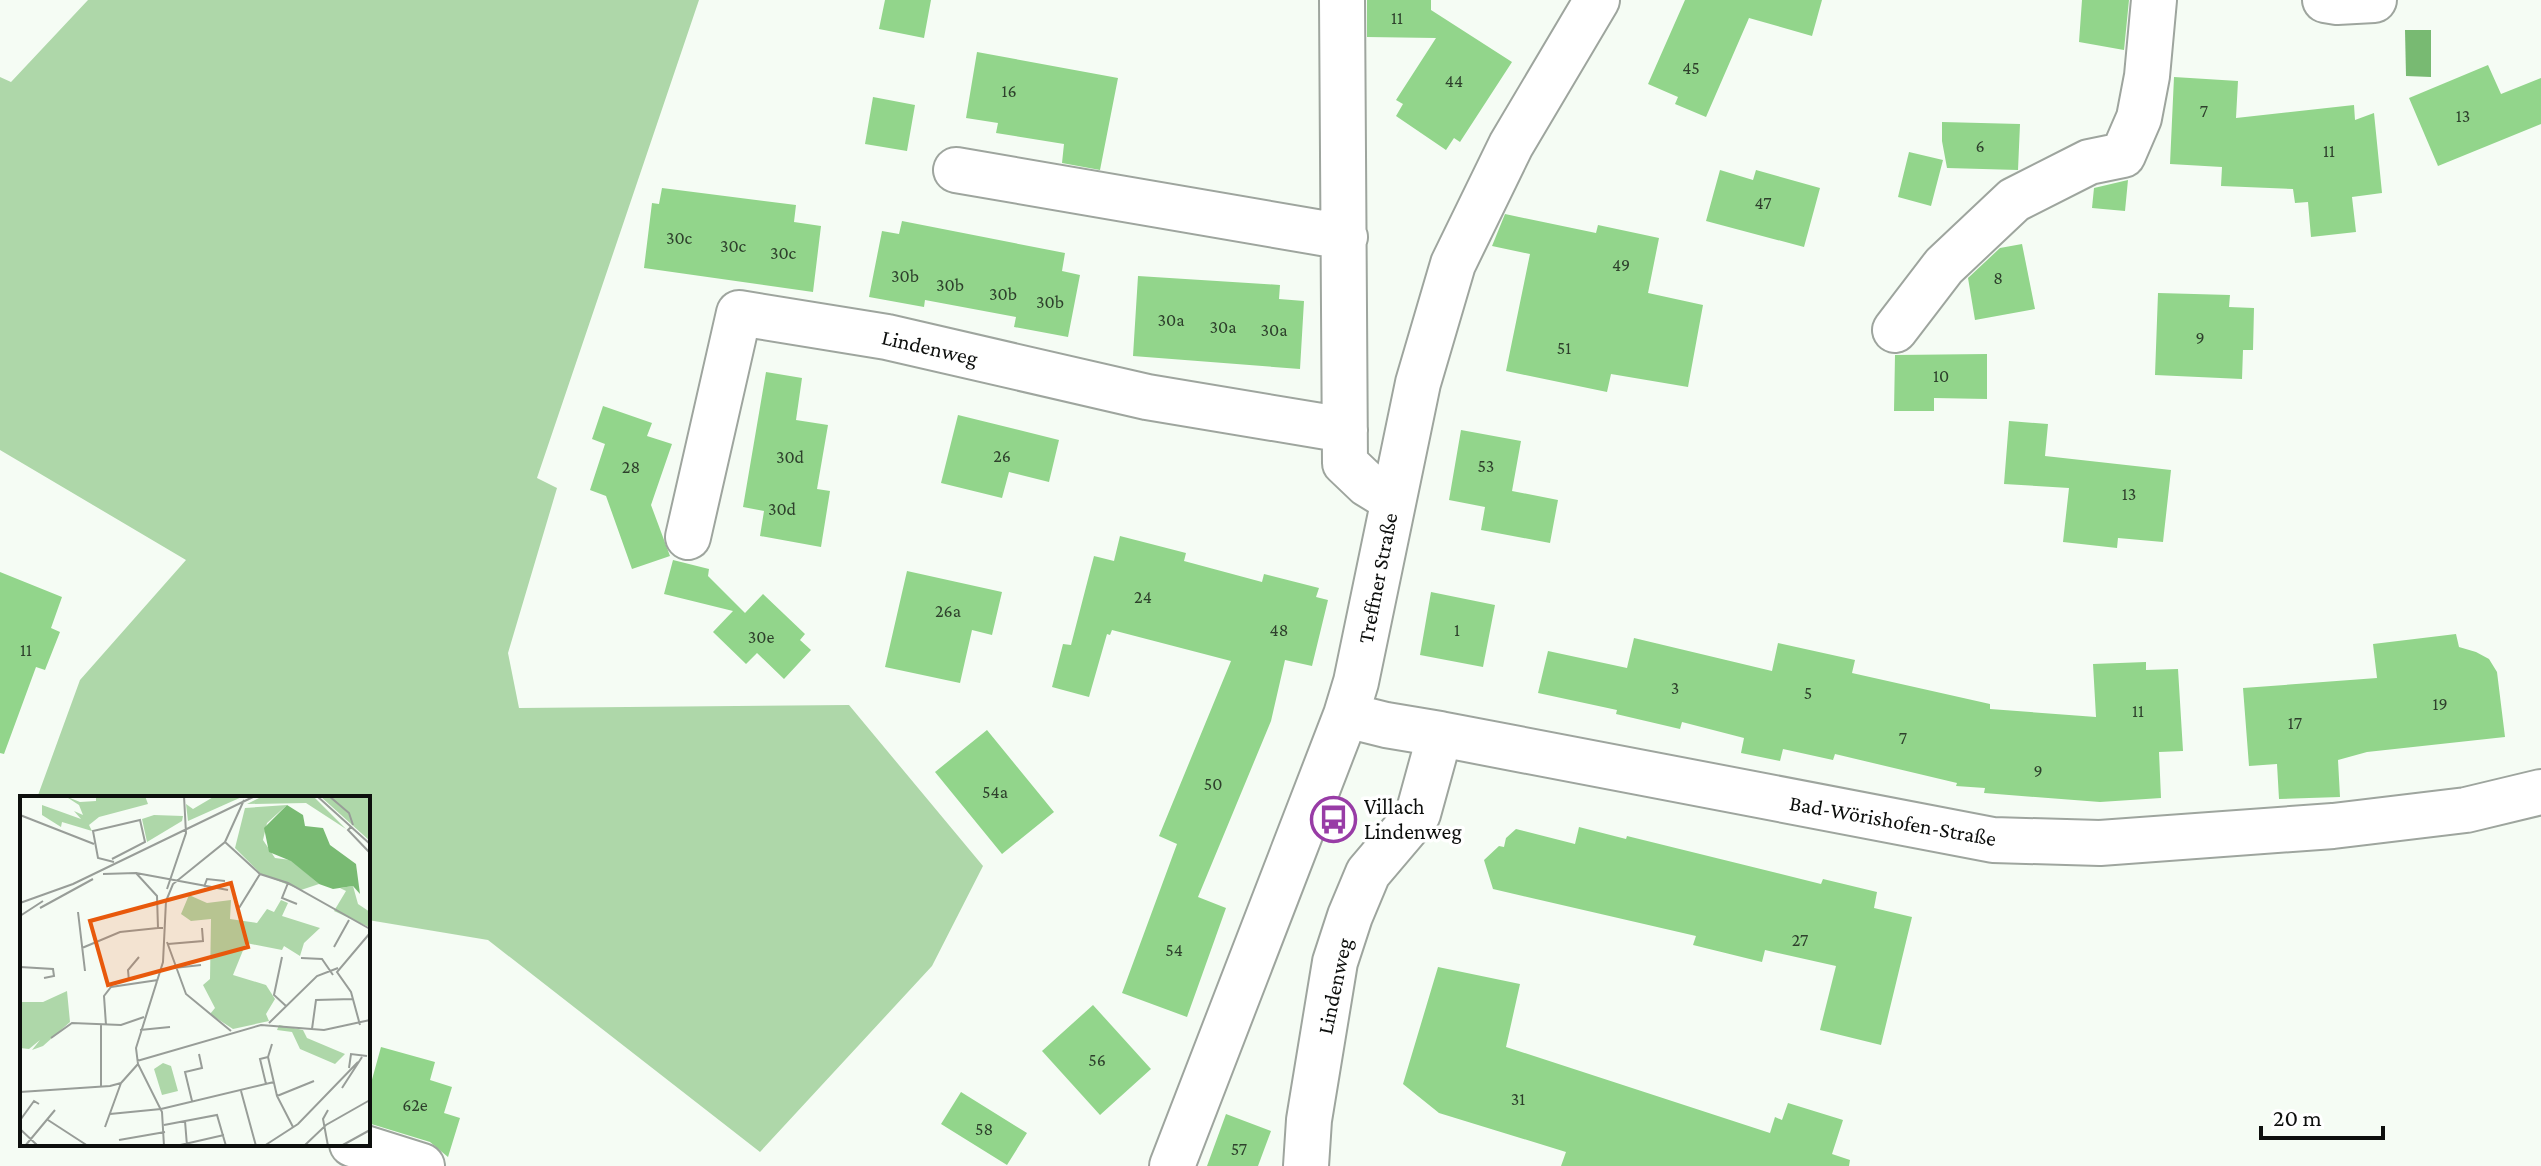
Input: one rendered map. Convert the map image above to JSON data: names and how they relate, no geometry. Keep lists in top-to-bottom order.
{
  "streets": {
    "street": ["Lindenweg", "Treffner Straße", "Bad-Wörishofen-Straße"]
  },
  "crossings": [
    ["Lindenweg", "Bad-Wörishofen-Straße"]
  ],
  "places": {
    "bus stop": ["Villach Lindenweg"]
  },
  "house_numbers": [
    "11",
    "45",
    "44",
    "16",
    "7",
    "13",
    "6",
    "11",
    "47",
    "30c",
    "30c",
    "30c",
    "49",
    "30b",
    "8",
    "30b",
    "30b",
    "30b",
    "30a",
    "30a",
    "30a",
    "9",
    "51",
    "10",
    "26",
    "30d",
    "53",
    "28",
    "13",
    "30d",
    "24",
    "26a",
    "48",
    "1",
    "30e",
    "11",
    "3",
    "5",
    "19",
    "11",
    "17",
    "7",
    "9",
    "50",
    "54a",
    "27",
    "54",
    "56",
    "31",
    "62e",
    "58",
    "57"
  ],
  "scale_bar": "20 m"
}
